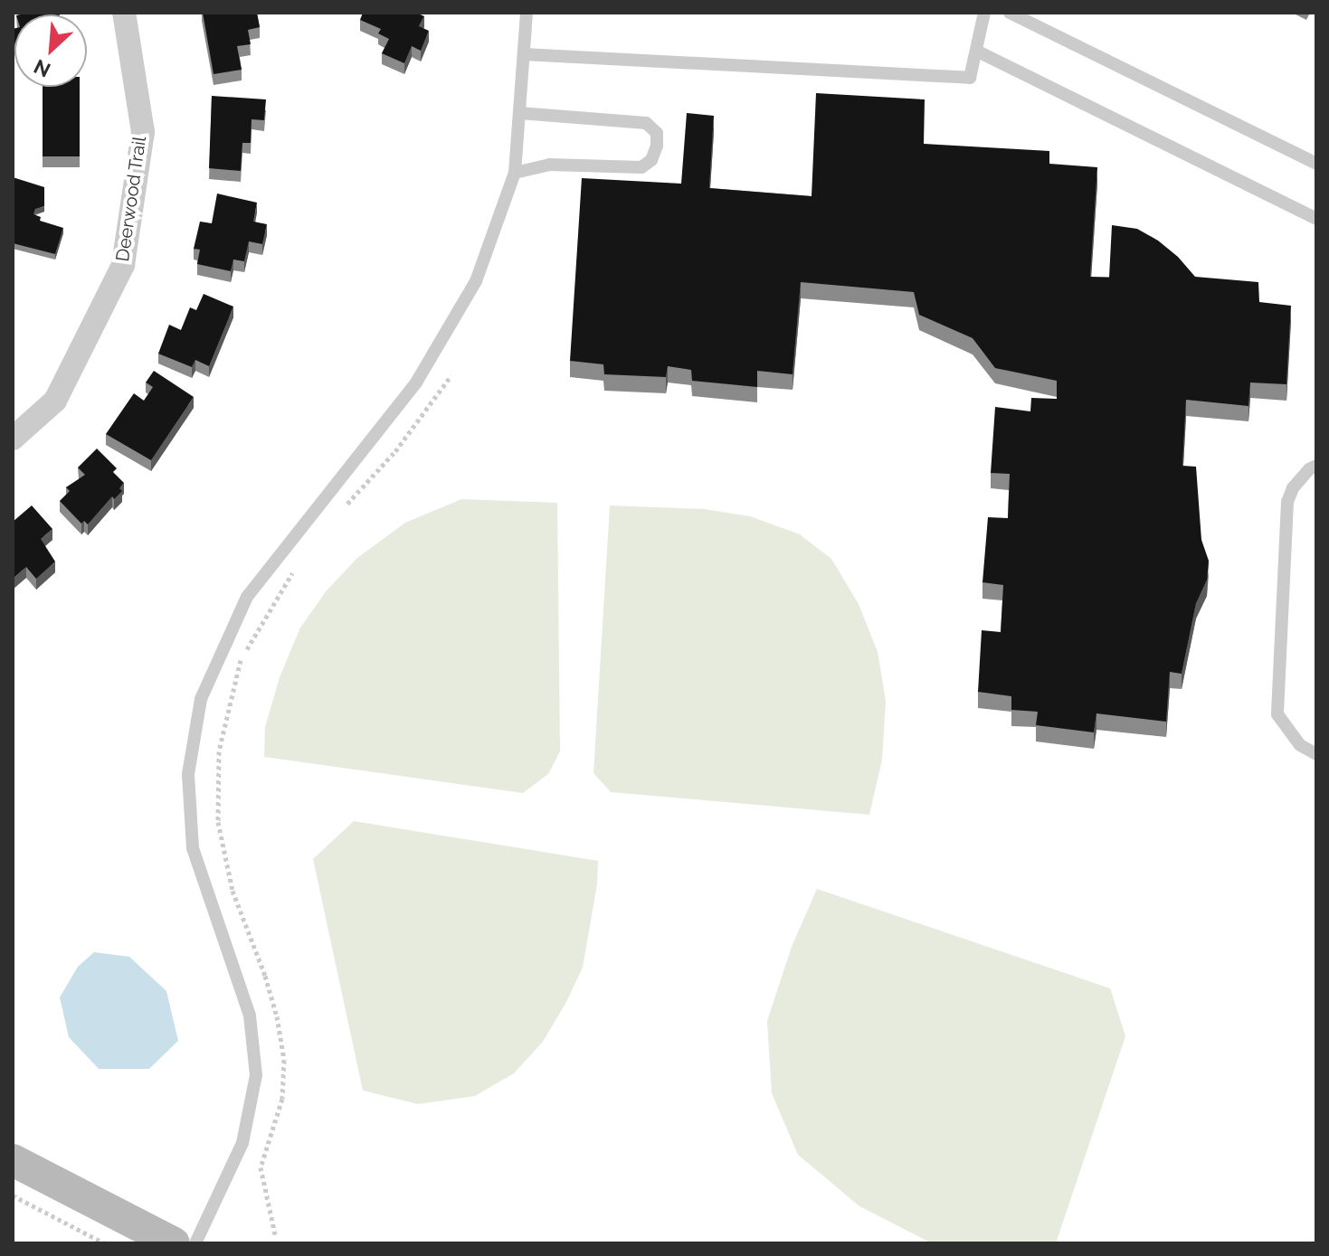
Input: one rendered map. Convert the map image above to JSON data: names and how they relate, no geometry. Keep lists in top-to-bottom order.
{
  "streets": {
    "street": ["Deerwood Trail"]
  },
  "north": "bottom left"
}
